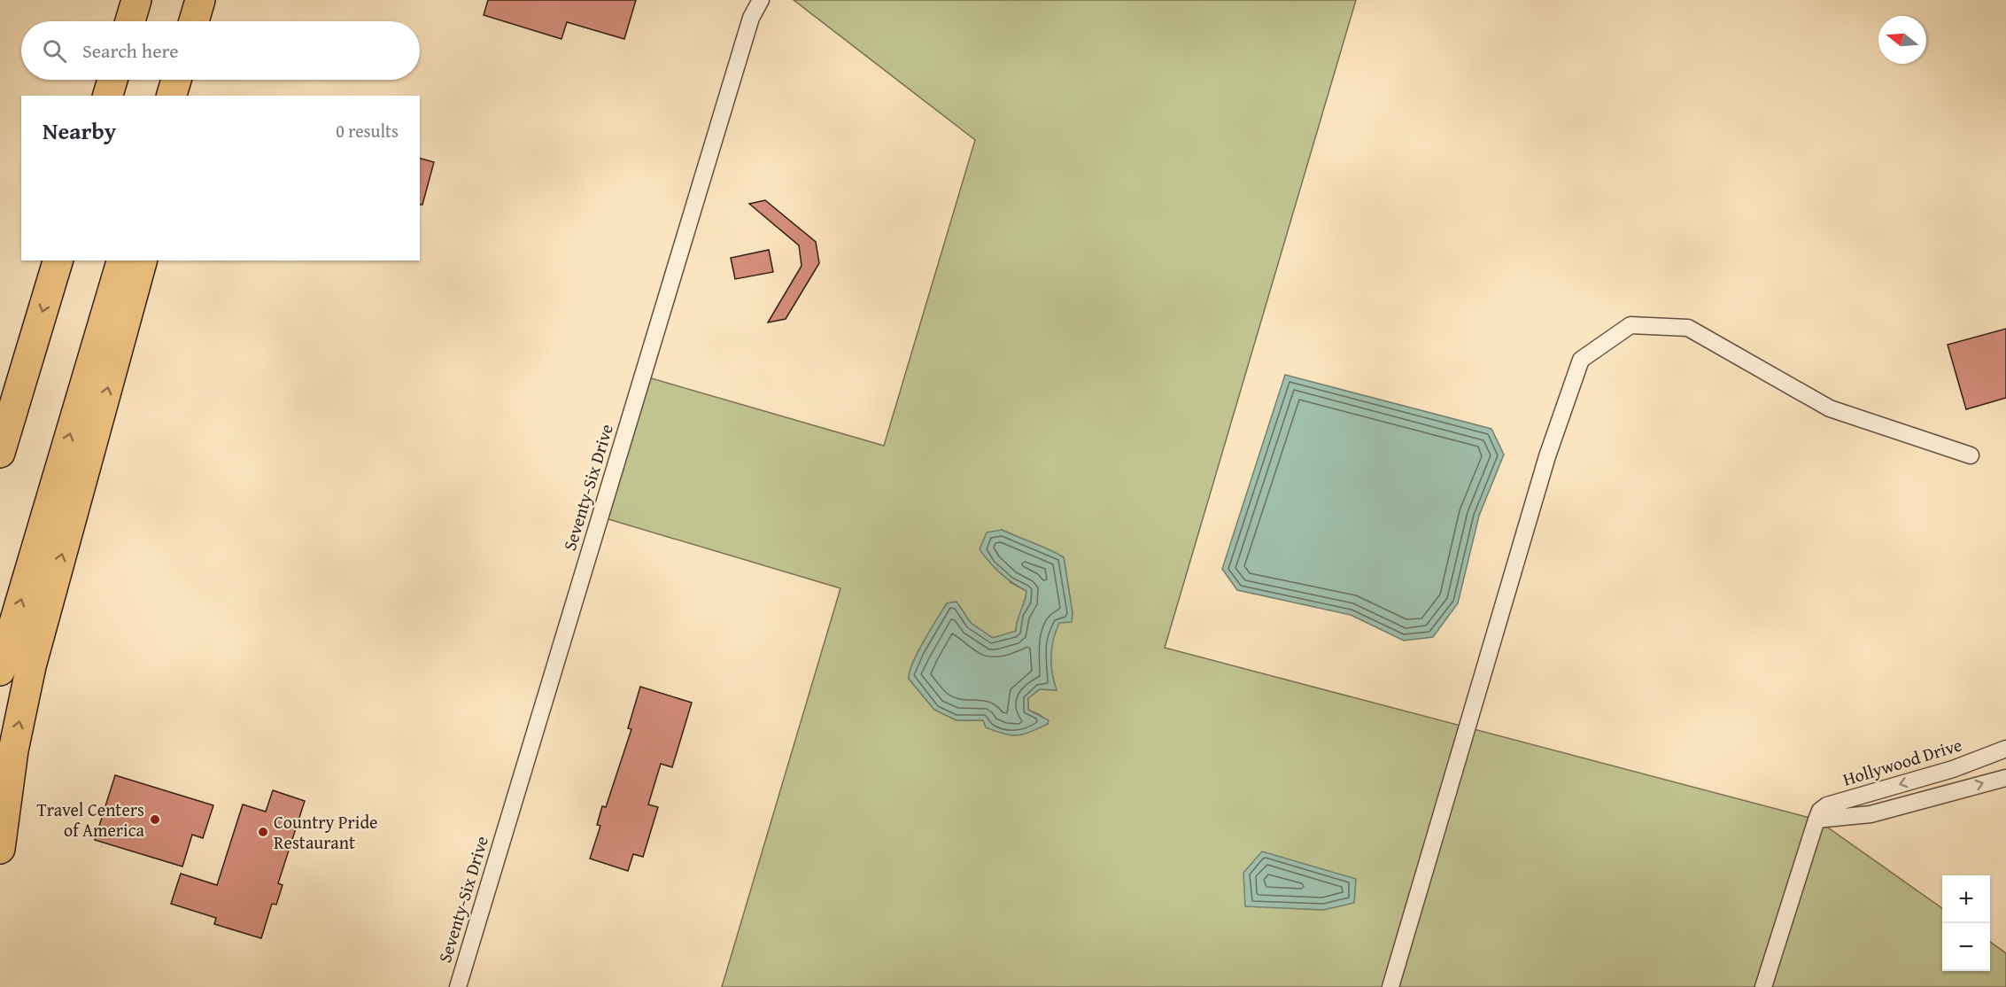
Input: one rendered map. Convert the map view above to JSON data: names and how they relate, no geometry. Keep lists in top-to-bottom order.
{
  "streets": {
    "street": ["Seventy-Six Drive", "Hollywood Drive"]
  },
  "places": ["Travel Centers of America", "Country Pride Restaurant"],
  "north": "left",
  "page": {
    "search": "Search here",
    "heading": ["Nearby", "0 results"],
    "map_buttons": ["+", "−"]
  }
}
